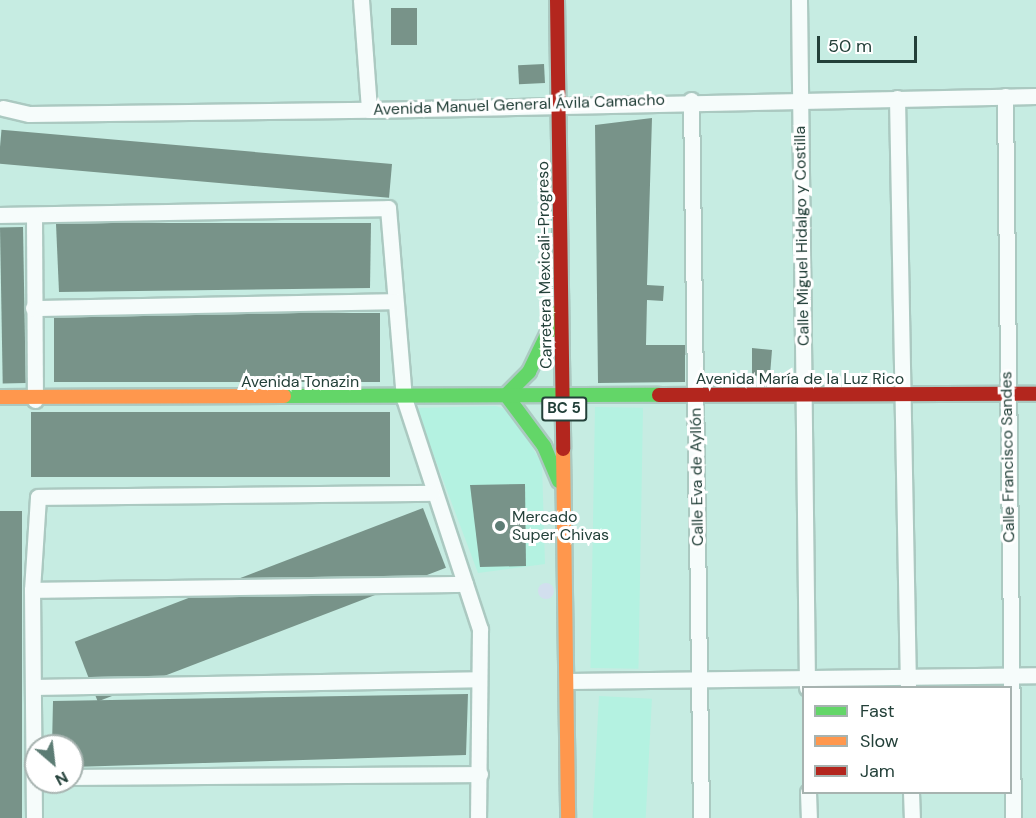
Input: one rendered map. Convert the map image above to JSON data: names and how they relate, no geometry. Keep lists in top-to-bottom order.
{
  "streets": {
    "street": [
      "Avenida Manuel General Ávila Camacho",
      "Calle Miguel Hidalgo y Costilla",
      "Carretera Mexicali-Progreso",
      "Avenida María de la Luz Rico",
      "Avenida Tonazin",
      "BC 5",
      "Calle Francisco Sandes",
      "Calle Eva de Ayllón"
    ]
  },
  "crossings": [
    ["Avenida Manuel General Ávila Camacho", "Calle Miguel Hidalgo y Costilla"],
    ["Avenida Manuel General Ávila Camacho", "Carretera Mexicali-Progreso"],
    ["Avenida Manuel General Ávila Camacho", "Calle Francisco Sandes"],
    ["Avenida Manuel General Ávila Camacho", "Calle Eva de Ayllón"],
    ["Calle Miguel Hidalgo y Costilla", "Avenida María de la Luz Rico"],
    ["Carretera Mexicali-Progreso", "Avenida María de la Luz Rico"],
    ["Carretera Mexicali-Progreso", "Avenida Tonazin"],
    ["Avenida María de la Luz Rico", "Avenida Tonazin"],
    ["Avenida María de la Luz Rico", "Calle Francisco Sandes"],
    ["Avenida María de la Luz Rico", "Calle Eva de Ayllón"]
  ],
  "places": ["Mercado Super Chivas"],
  "legend": ["Fast", "Slow", "Jam"],
  "scale_bar": "50 m",
  "north": "bottom right"
}
